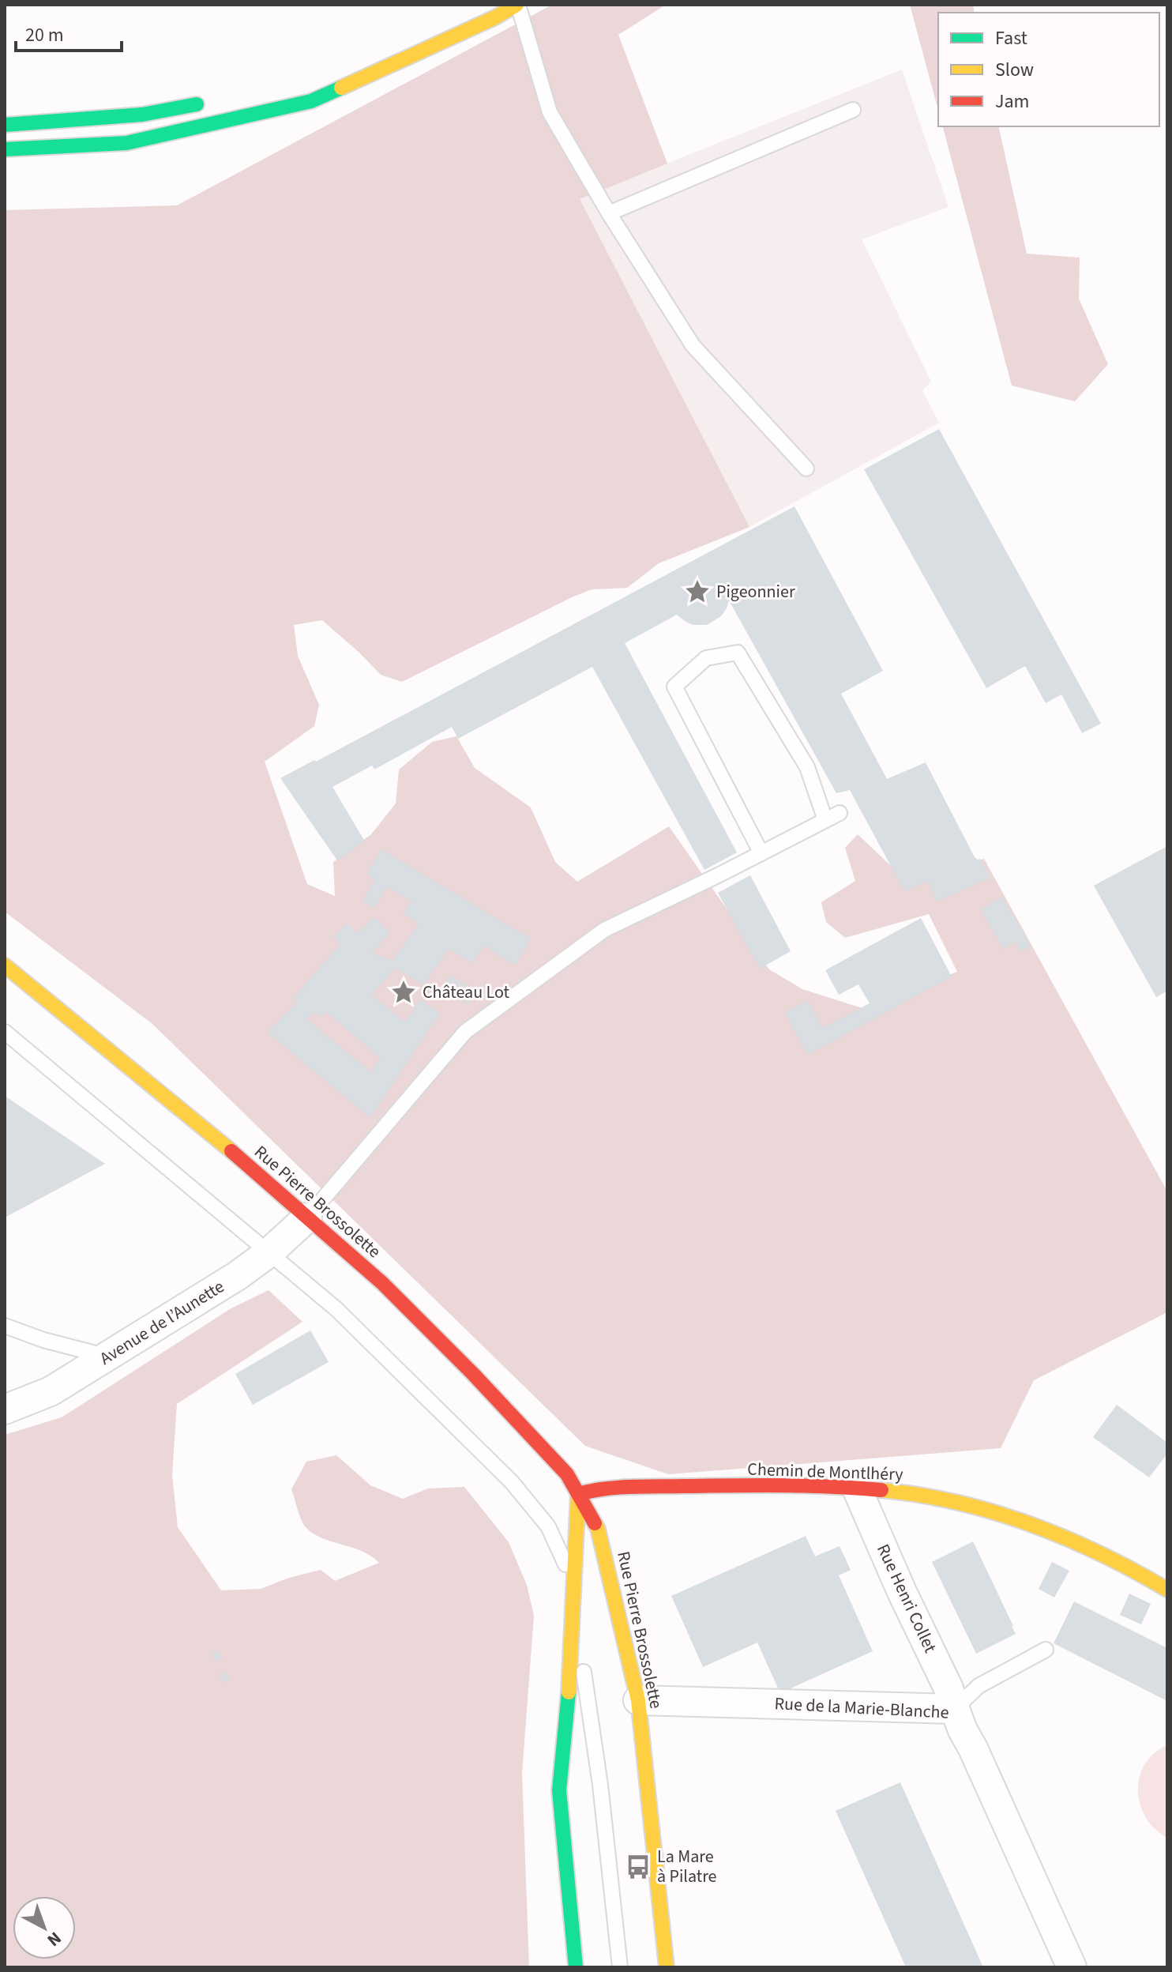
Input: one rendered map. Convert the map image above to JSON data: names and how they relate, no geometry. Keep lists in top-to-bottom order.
{
  "streets": {
    "main road": ["Rue Pierre Brossolette", "Chemin de Montlhéry"],
    "street": ["Avenue de l’Aunette", "Rue Henri Collet", "Rue de la Marie-Blanche"]
  },
  "crossings": [
    ["Rue Pierre Brossolette", "Avenue de l’Aunette"],
    ["Rue Pierre Brossolette", "Chemin de Montlhéry"],
    ["Rue Pierre Brossolette", "Rue de la Marie-Blanche"],
    ["Chemin de Montlhéry", "Rue Henri Collet"],
    ["Rue Henri Collet", "Rue de la Marie-Blanche"]
  ],
  "places": {
    "place": ["Pigeonnier", "Château Lot"],
    "bus stop": ["La Mare à Pilatre"]
  },
  "legend": ["Fast", "Slow", "Jam"],
  "scale_bar": "20 m",
  "north": "bottom right"
}
